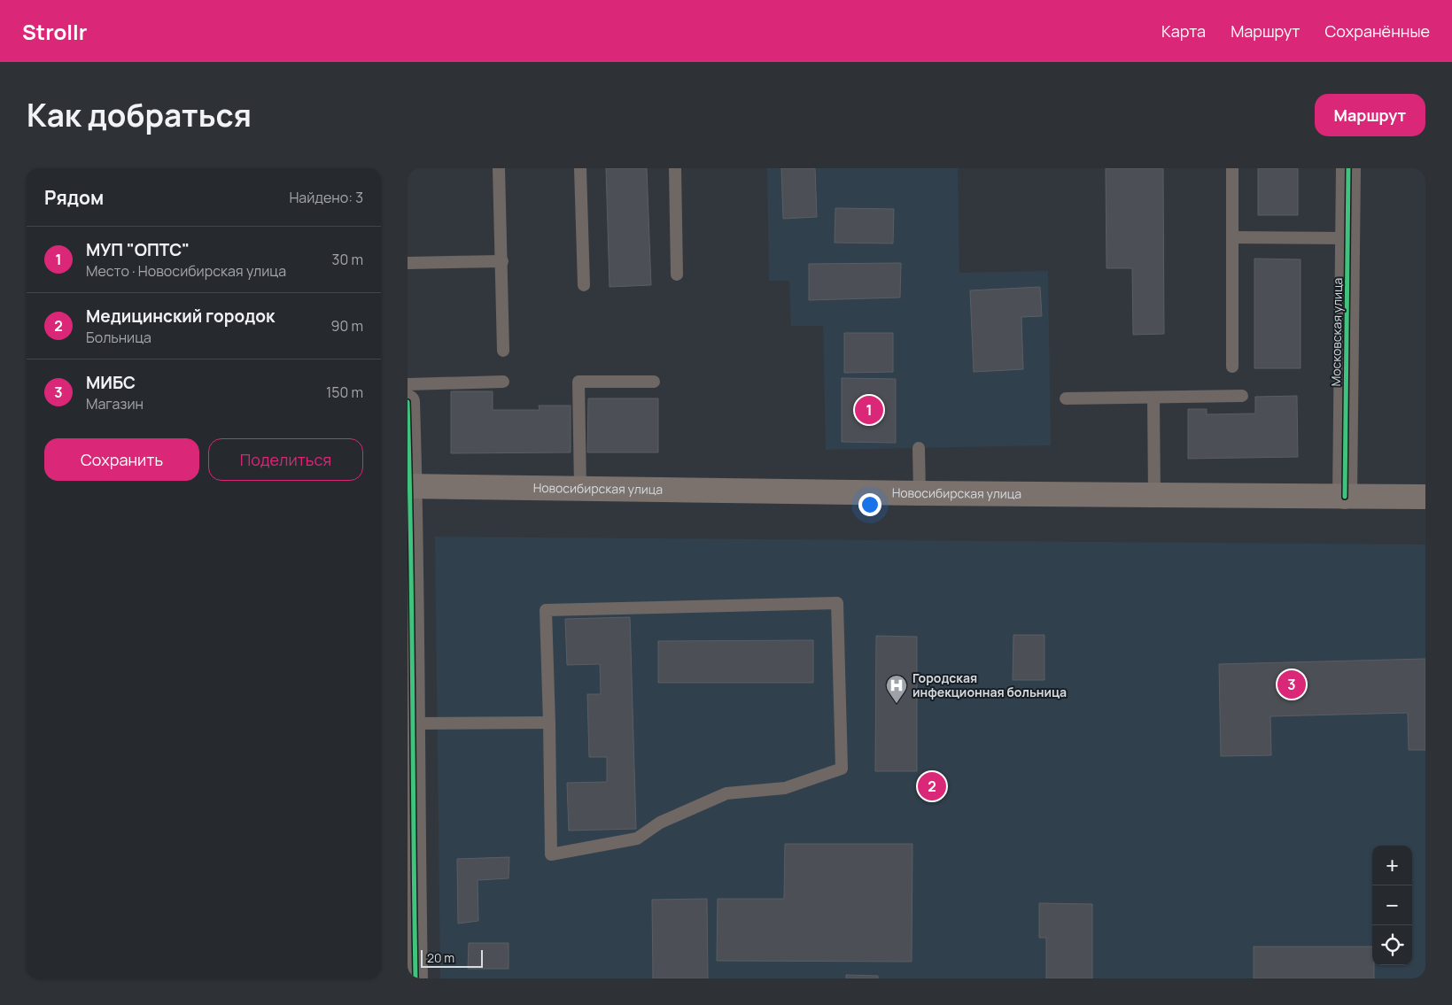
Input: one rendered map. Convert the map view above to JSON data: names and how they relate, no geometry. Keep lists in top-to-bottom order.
{
  "streets": {
    "main road": ["Новосибирская улица"],
    "street": ["Московская улица"]
  },
  "crossings": [
    ["Московская улица", "Новосибирская улица"]
  ],
  "places": {
    "hospital": ["Городская инфекционная больница"]
  },
  "scale_bar": "20 m",
  "page": {
    "header": "Strollr",
    "nav": ["Карта", "Маршрут", "Сохранённые"],
    "title": "Как добраться",
    "buttons": [
      "Маршрут",
      ["Сохранить", "Поделиться"]
    ],
    "heading": ["Рядом", "Найдено: 3"],
    "list": [
      {
        "mark": "1",
        "name": "МУП \"ОПТС\"",
        "note": "Место · Новосибирская улица",
        "value": "30 m"
      },
      {
        "mark": "2",
        "name": "Медицинский городок",
        "note": "Больница",
        "value": "90 m"
      },
      {
        "mark": "3",
        "name": "МИБС",
        "note": "Магазин",
        "value": "150 m"
      }
    ],
    "pins": ["1", "3", "2"],
    "map_buttons": ["+", "−"],
    "scale": "20 m"
  }
}
